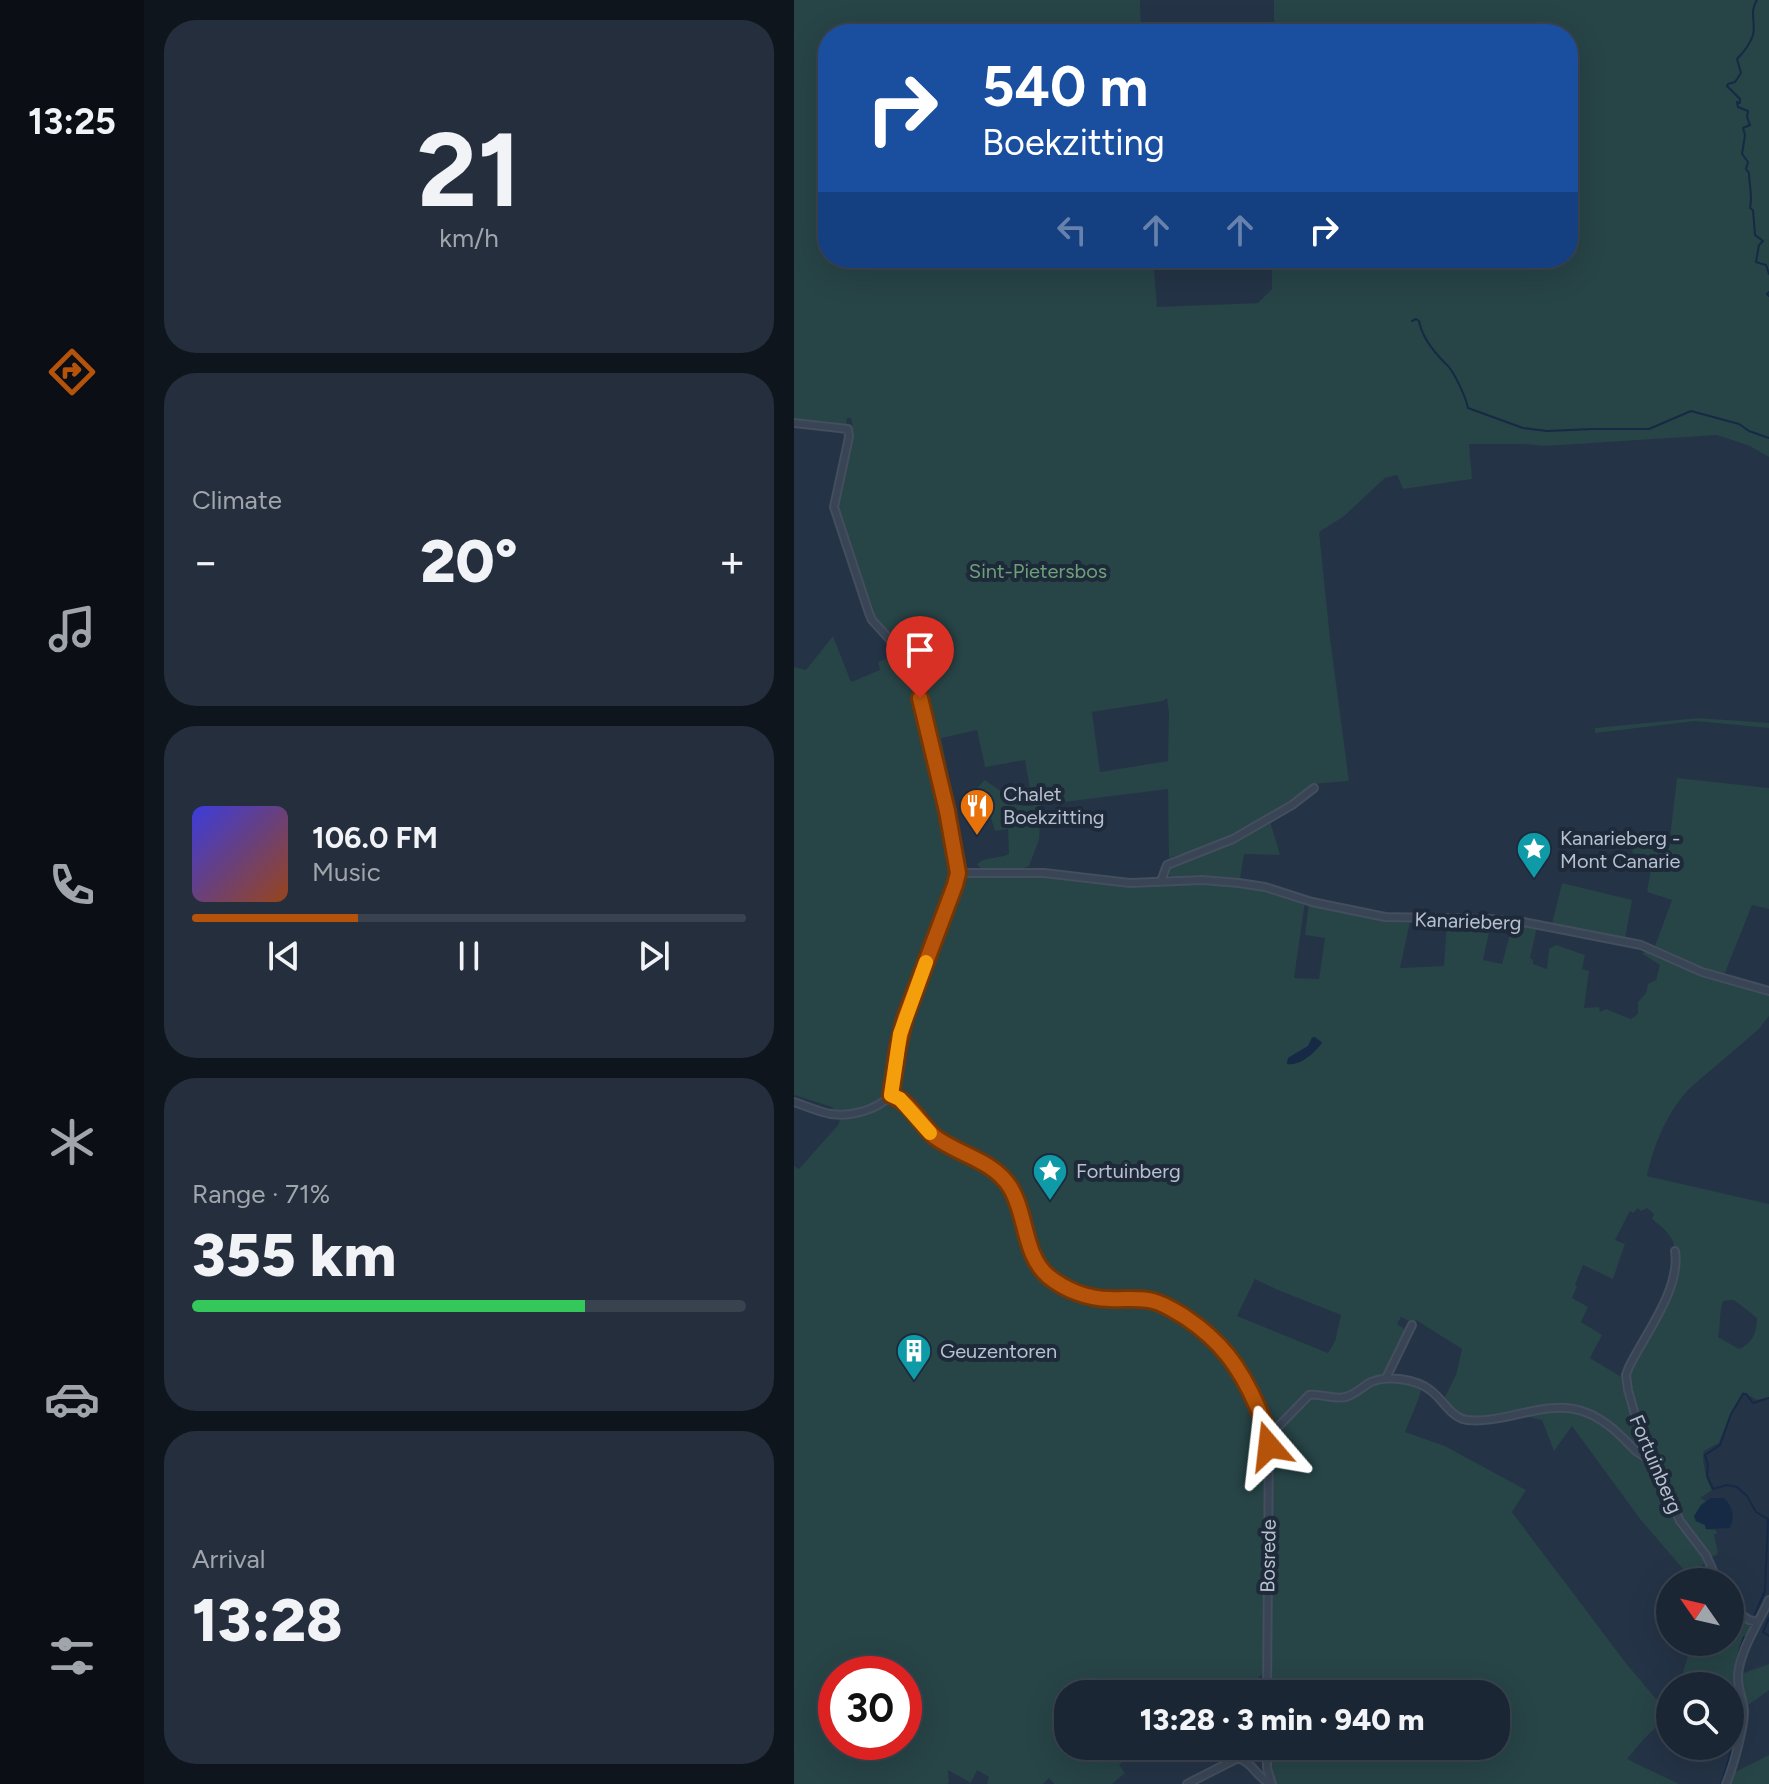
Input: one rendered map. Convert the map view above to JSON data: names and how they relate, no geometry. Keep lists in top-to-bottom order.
{
  "streets": {
    "street": ["Kanarieberg", "Fortuinberg", "Bosrede"]
  },
  "parks": ["Sint-Pietersbos"],
  "places": {
    "restaurant": ["Chalet Boekzitting"],
    "place": ["Kanarieberg - Mont Canarie", "Fortuinberg"],
    "building": ["Geuzentoren"]
  },
  "north": "top left",
  "page": {
    "tabs": "13:25",
    "tile": [
      ["21", "km/h"],
      "Climate",
      ["Range · 71%", "355 km"],
      ["Arrival", "13:28"]
    ],
    "turn": ["540 m", "Boekzitting"],
    "heat": ["−", "20°", "+"],
    "song": ["106.0 FM", "Music"],
    "limit": "30",
    "trip": "13:28 · 3 min · 940 m"
  }
}
